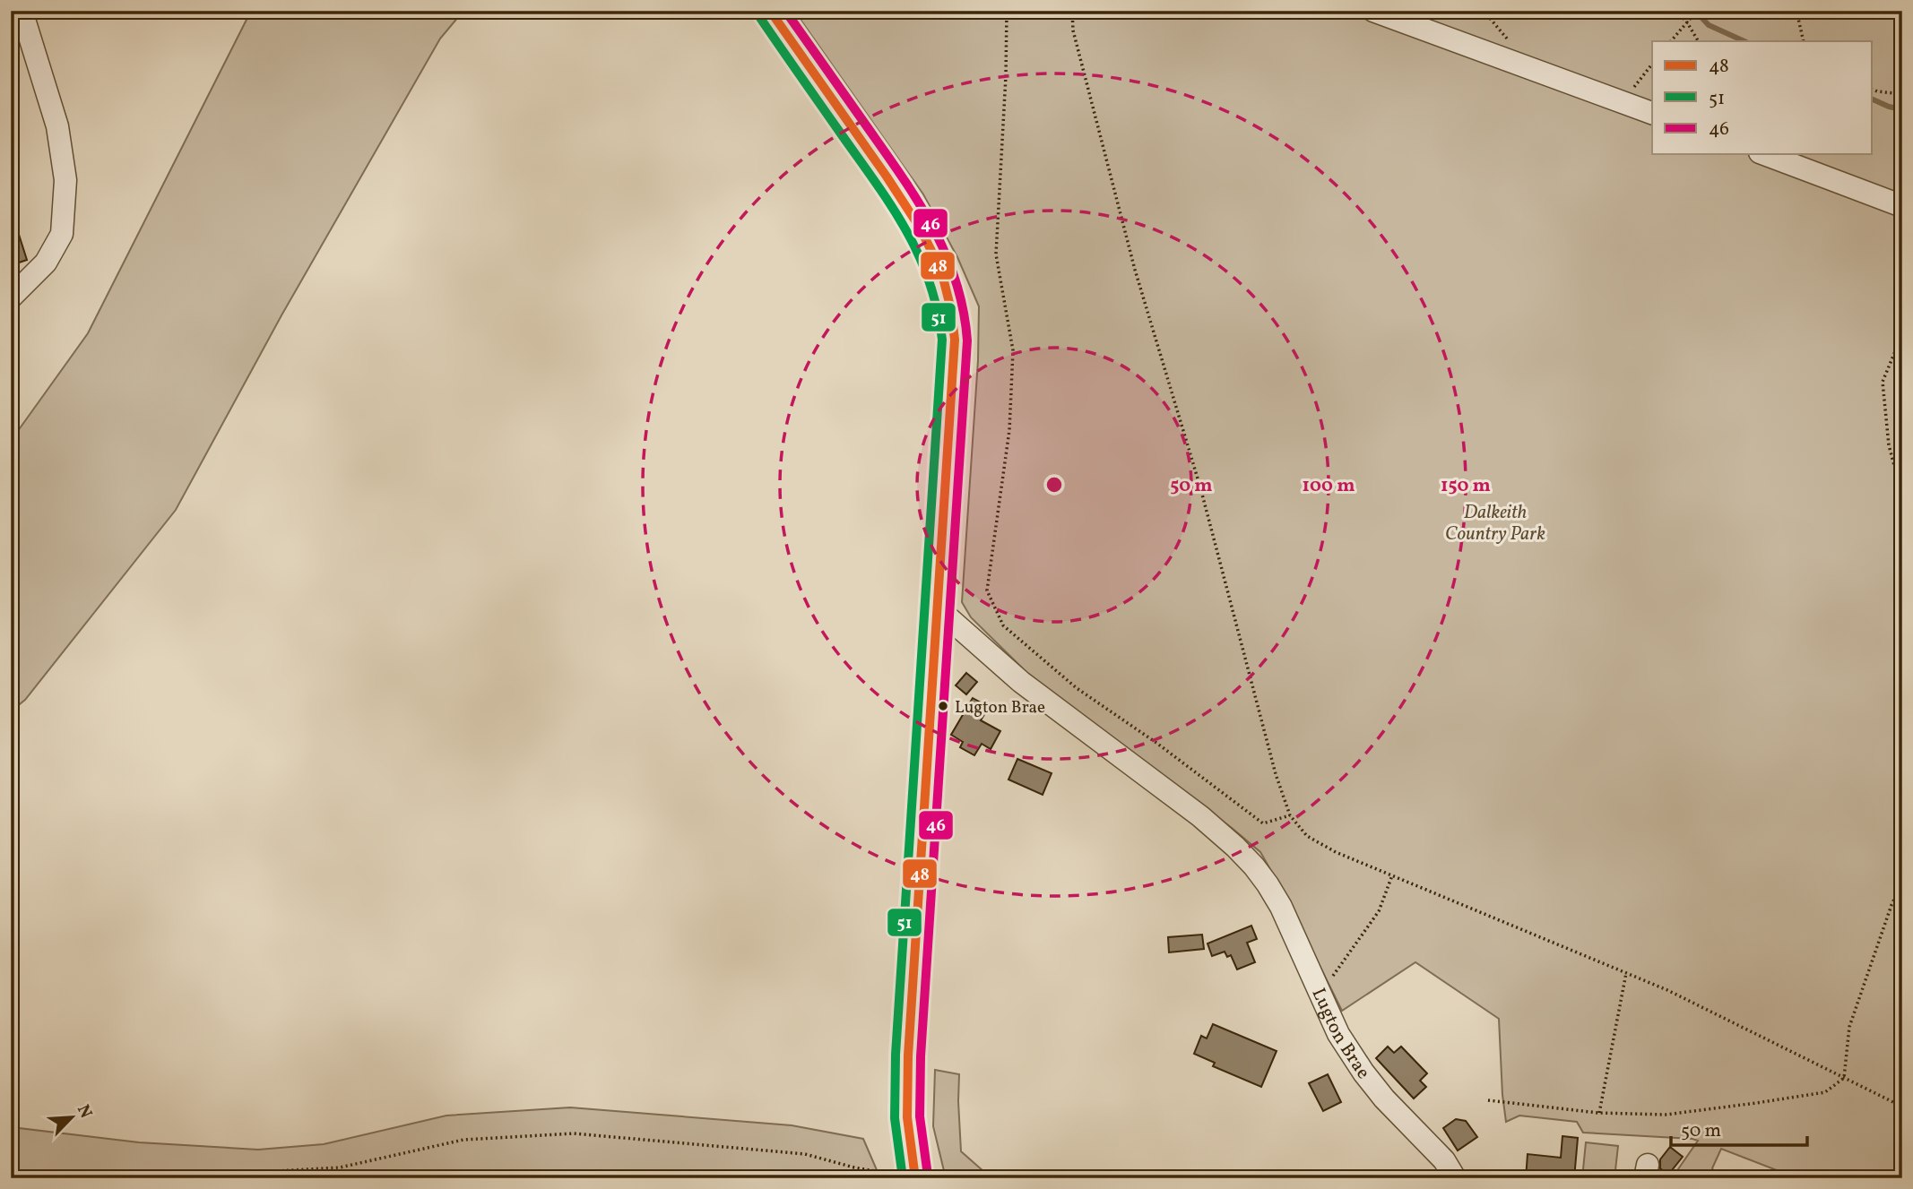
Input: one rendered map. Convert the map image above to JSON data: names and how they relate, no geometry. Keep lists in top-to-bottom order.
{
  "streets": {
    "street": ["Lugton Brae"]
  },
  "parks": ["Dalkeith Country Park"],
  "places": ["Lugton Brae"],
  "lines": ["transit line 48", "transit line 46", "transit line 51"],
  "legend": ["48", "51", "46"],
  "scale_bar": "50 m",
  "north": "top right",
  "rings": ["50 m", "100 m", "150 m"]
}
